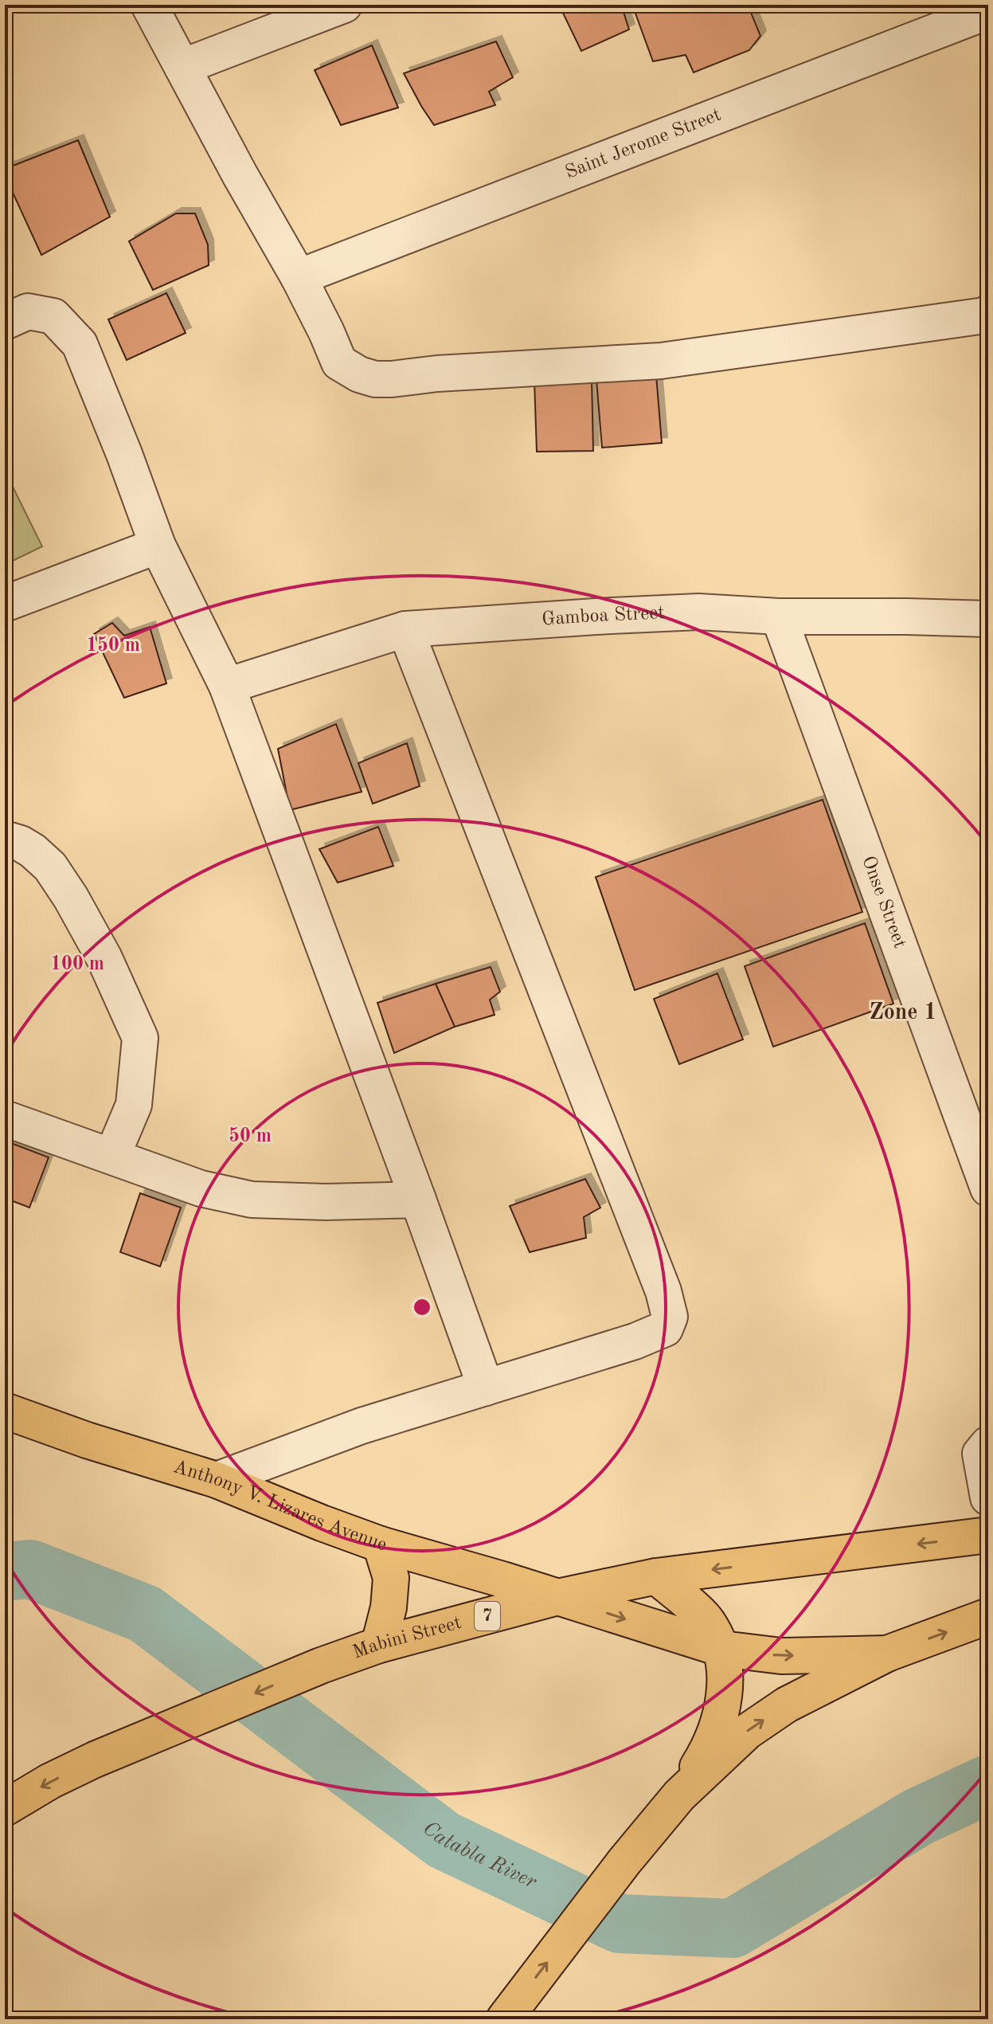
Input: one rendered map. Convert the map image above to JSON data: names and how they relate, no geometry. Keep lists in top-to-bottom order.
{
  "streets": {
    "main road": ["Anthony V. Lizares Avenue", "7", "Mabini Street"],
    "street": ["Saint Jerome Street", "Gamboa Street", "Onse Street"]
  },
  "crossings": [
    ["Gamboa Street", "Onse Street"],
    ["Anthony V. Lizares Avenue", "Mabini Street"]
  ],
  "one_way": ["Anthony V. Lizares Avenue"],
  "districts": ["Zone 1"],
  "water": ["Catabla River"],
  "rings": ["150 m", "100 m", "50 m"]
}
